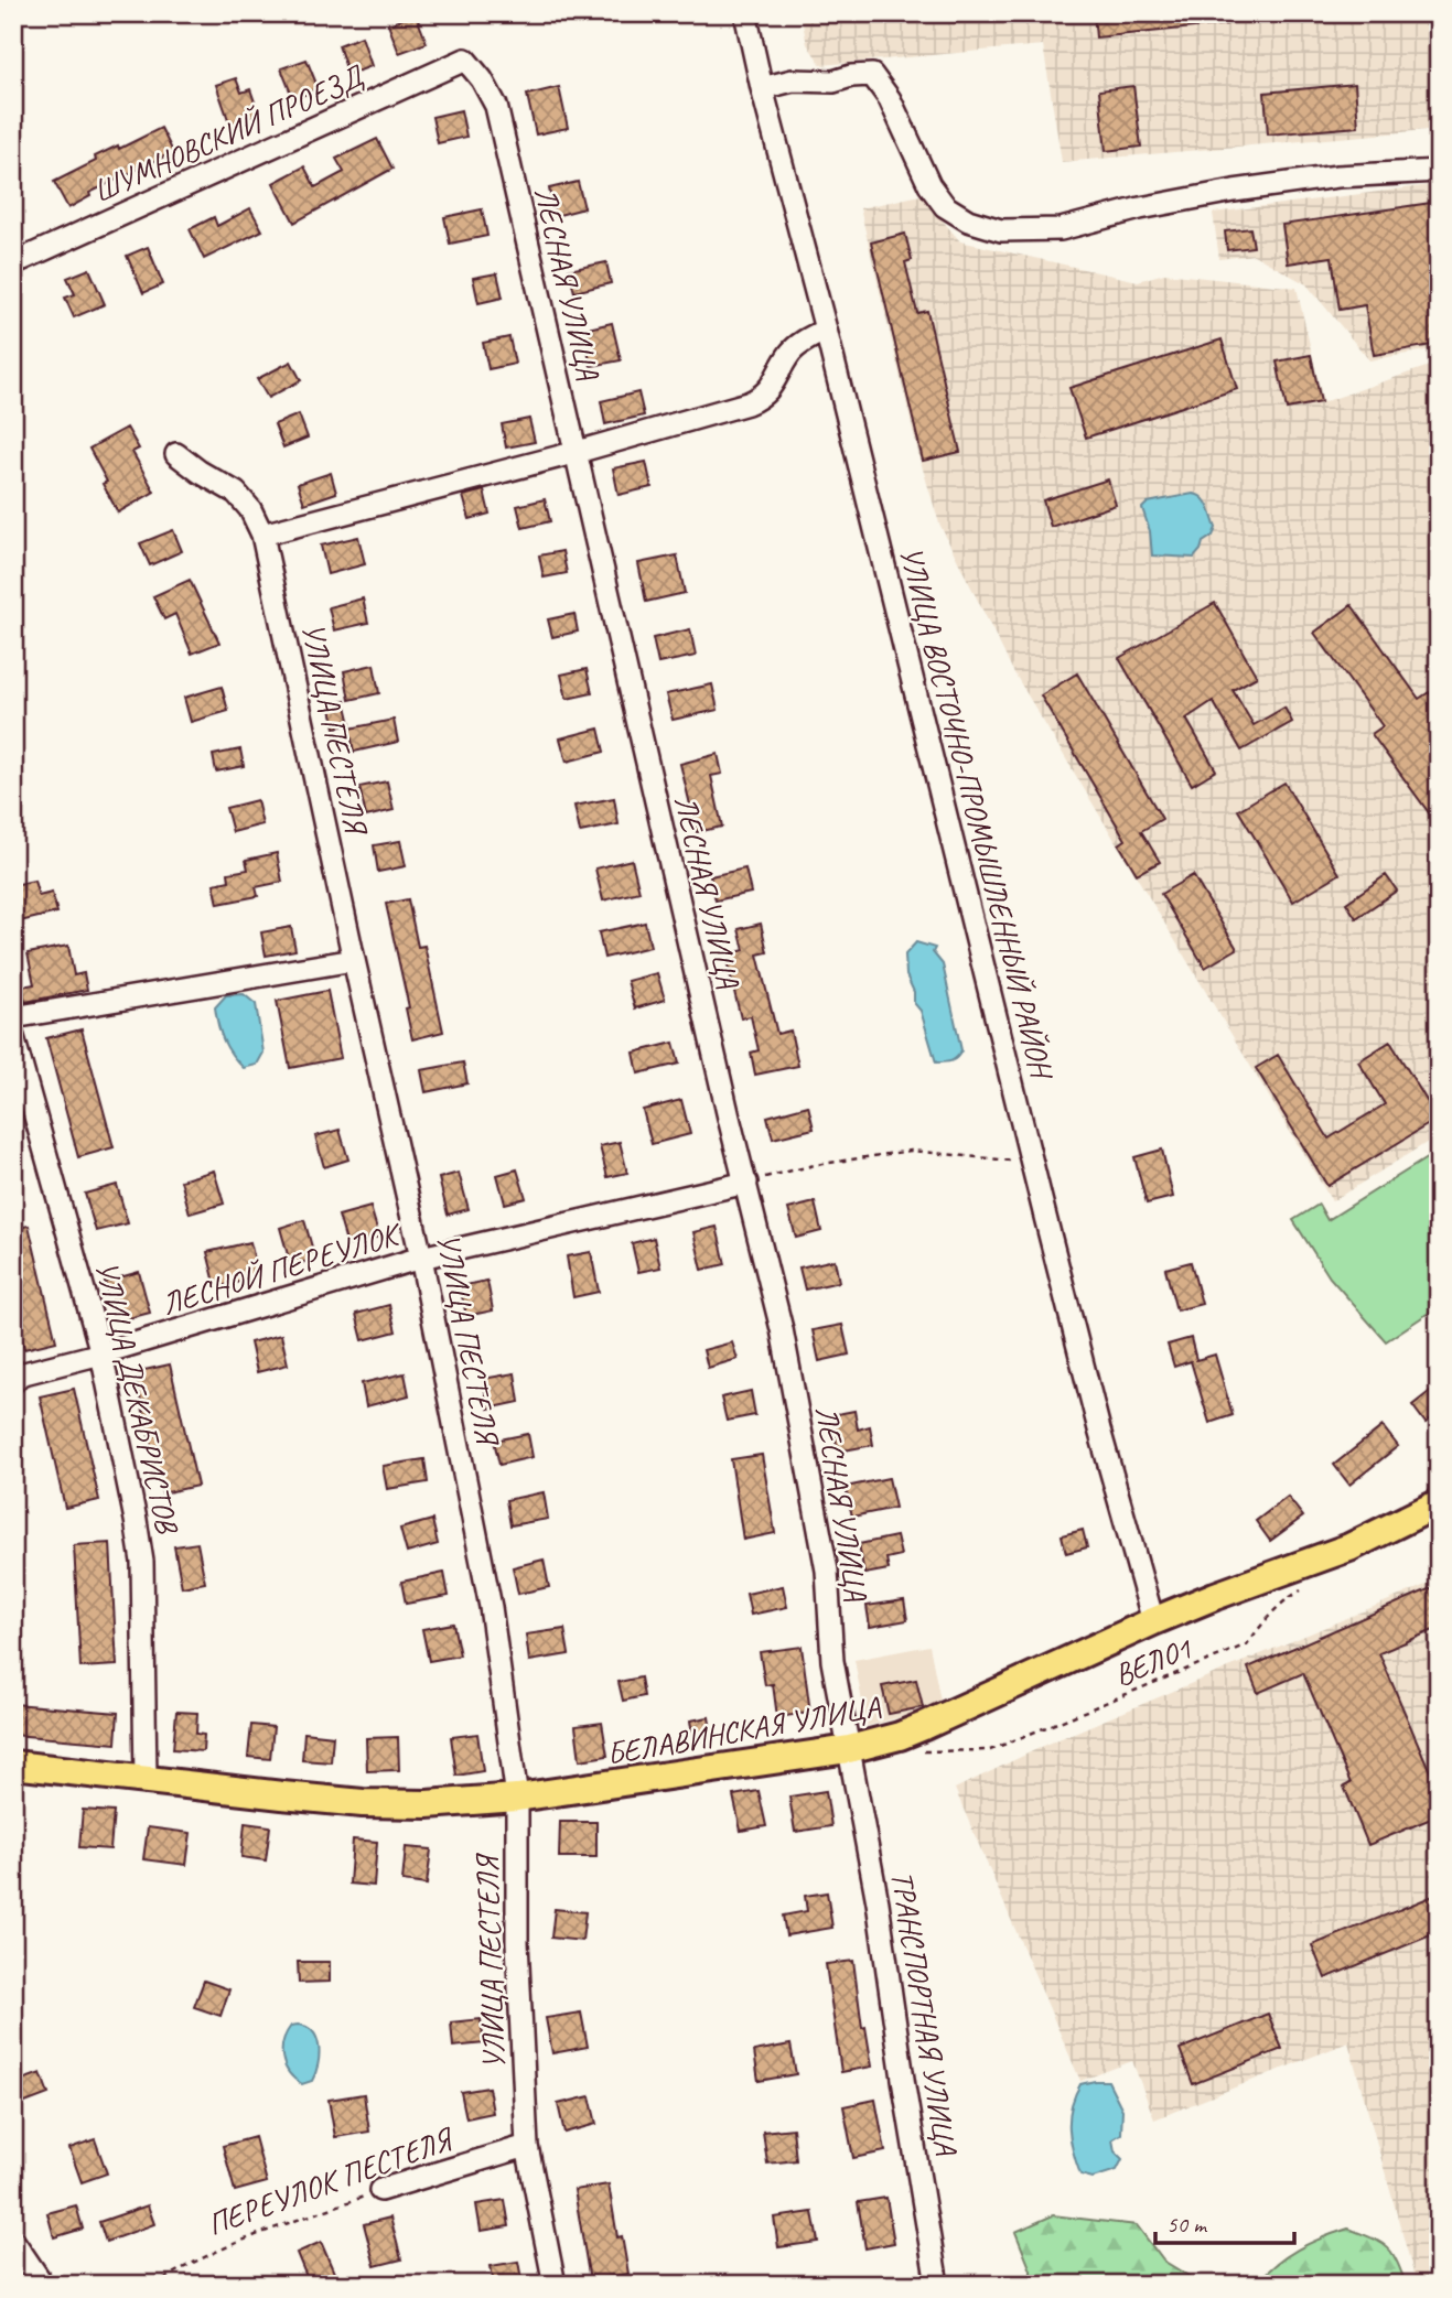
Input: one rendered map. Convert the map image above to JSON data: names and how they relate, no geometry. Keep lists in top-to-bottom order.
{
  "streets": {
    "main road": ["БЕЛАВИНСКАЯ УЛИЦА"],
    "street": [
      "ШУМНОВСКИЙ ПРОЕЗД",
      "ЛЕСНАЯ УЛИЦА",
      "УЛИЦА ПЕСТЕЛЯ",
      "УЛИЦА ВОСТОЧНО-ПРОМЫШЛЕННЫЙ РАЙОН",
      "ЛЕСНОЙ ПЕРЕУЛОК",
      "УЛИЦА ДЕКАБРИСТОВ",
      "ТРАНСПОРТНАЯ УЛИЦА",
      "ПЕРЕУЛОК ПЕСТЕЛЯ"
    ],
    "path": ["ВЕЛО1"]
  },
  "crossings": [
    ["ШУМНОВСКИЙ ПРОЕЗД", "ЛЕСНАЯ УЛИЦА"],
    ["ЛЕСНАЯ УЛИЦА", "ЛЕСНОЙ ПЕРЕУЛОК"],
    ["ЛЕСНАЯ УЛИЦА", "БЕЛАВИНСКАЯ УЛИЦА"],
    ["ЛЕСНАЯ УЛИЦА", "ТРАНСПОРТНАЯ УЛИЦА"],
    ["УЛИЦА ПЕСТЕЛЯ", "ЛЕСНОЙ ПЕРЕУЛОК"],
    ["УЛИЦА ПЕСТЕЛЯ", "БЕЛАВИНСКАЯ УЛИЦА"],
    ["УЛИЦА ПЕСТЕЛЯ", "ПЕРЕУЛОК ПЕСТЕЛЯ"],
    ["УЛИЦА ВОСТОЧНО-ПРОМЫШЛЕННЫЙ РАЙОН", "БЕЛАВИНСКАЯ УЛИЦА"],
    ["ЛЕСНОЙ ПЕРЕУЛОК", "УЛИЦА ДЕКАБРИСТОВ"],
    ["УЛИЦА ДЕКАБРИСТОВ", "БЕЛАВИНСКАЯ УЛИЦА"],
    ["БЕЛАВИНСКАЯ УЛИЦА", "ТРАНСПОРТНАЯ УЛИЦА"]
  ],
  "scale_bar": "50 m"
}
